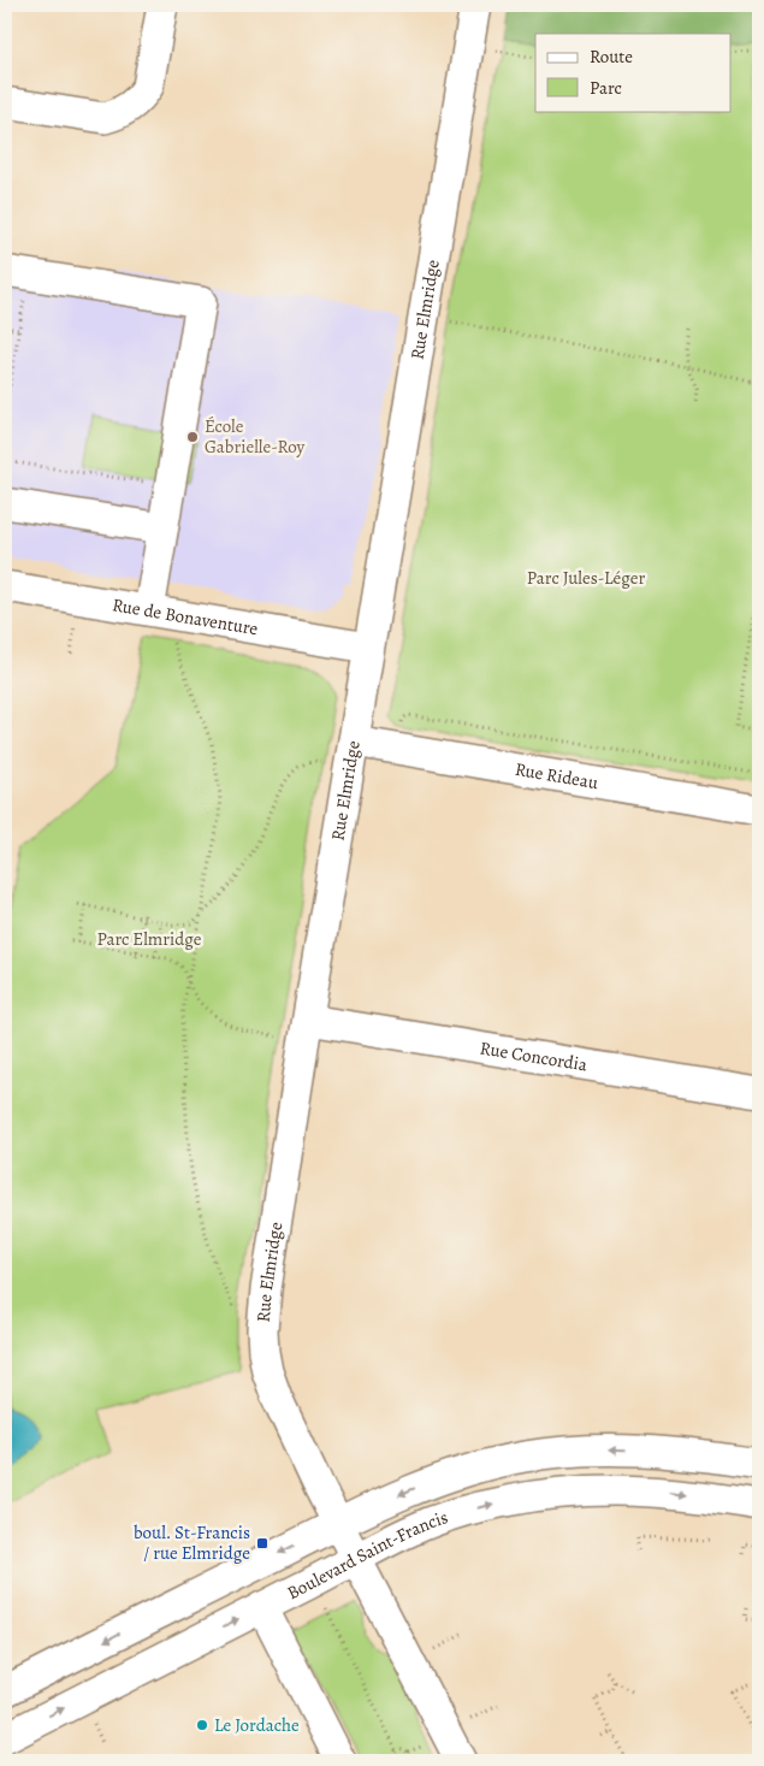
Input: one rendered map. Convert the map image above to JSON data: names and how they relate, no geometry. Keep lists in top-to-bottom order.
{
  "streets": {
    "street": [
      "Rue Elmridge",
      "Rue de Bonaventure",
      "Rue Rideau",
      "Rue Concordia",
      "Boulevard Saint-Francis"
    ]
  },
  "crossings": [
    ["Rue Elmridge", "Rue de Bonaventure"],
    ["Rue Elmridge", "Rue Rideau"],
    ["Rue Elmridge", "Rue Concordia"],
    ["Rue Elmridge", "Boulevard Saint-Francis"]
  ],
  "parks": ["Parc Jules-Léger", "Parc Elmridge"],
  "places": {
    "other": ["École Gabrielle-Roy", "Le Jordache"],
    "transit": ["boul. St-Francis / rue Elmridge"]
  },
  "legend": ["Route", "Parc"]
}
